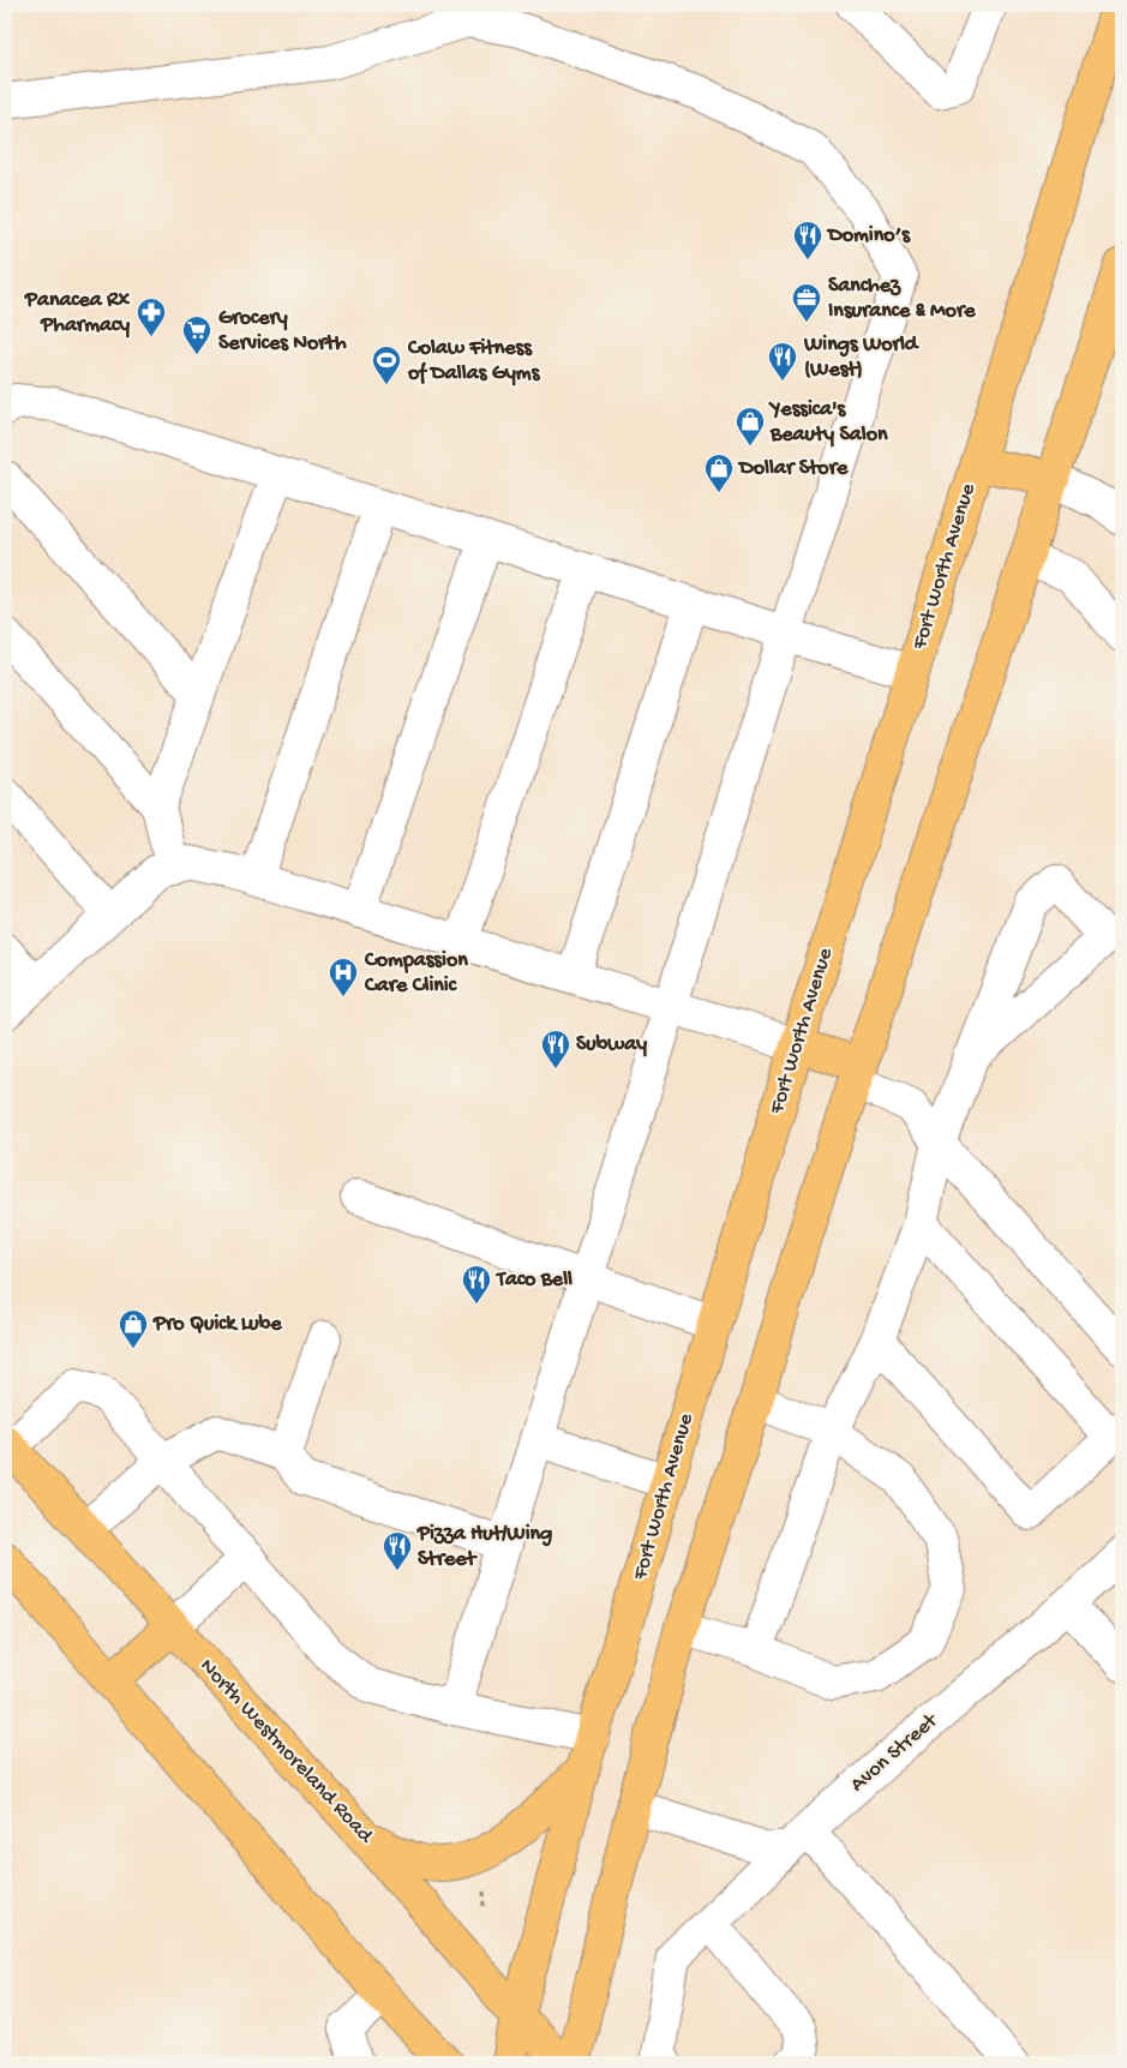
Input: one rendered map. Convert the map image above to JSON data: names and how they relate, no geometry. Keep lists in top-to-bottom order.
{
  "streets": {
    "main road": ["Fort Worth Avenue", "North Westmoreland Road"],
    "street": ["Avon Street"]
  },
  "crossings": [
    ["Fort Worth Avenue", "North Westmoreland Road"]
  ],
  "places": {
    "restaurant": [
      "Domino’s",
      "Wings World (West)",
      "Subway",
      "Taco Bell",
      "Pizza Hut/Wing Street"
    ],
    "office": ["Sanchez Insurance & More"],
    "pharmacy": ["Panacea Rx Pharmacy"],
    "supermarket": ["Grocery Services North"],
    "sports": ["Colaw Fitness of Dallas Gyms"],
    "shop": ["Yessica's Beauty Salon", "Dollar Store", "Pro Quick Lube"],
    "hospital": ["Compassion Care Clinic"]
  }
}
